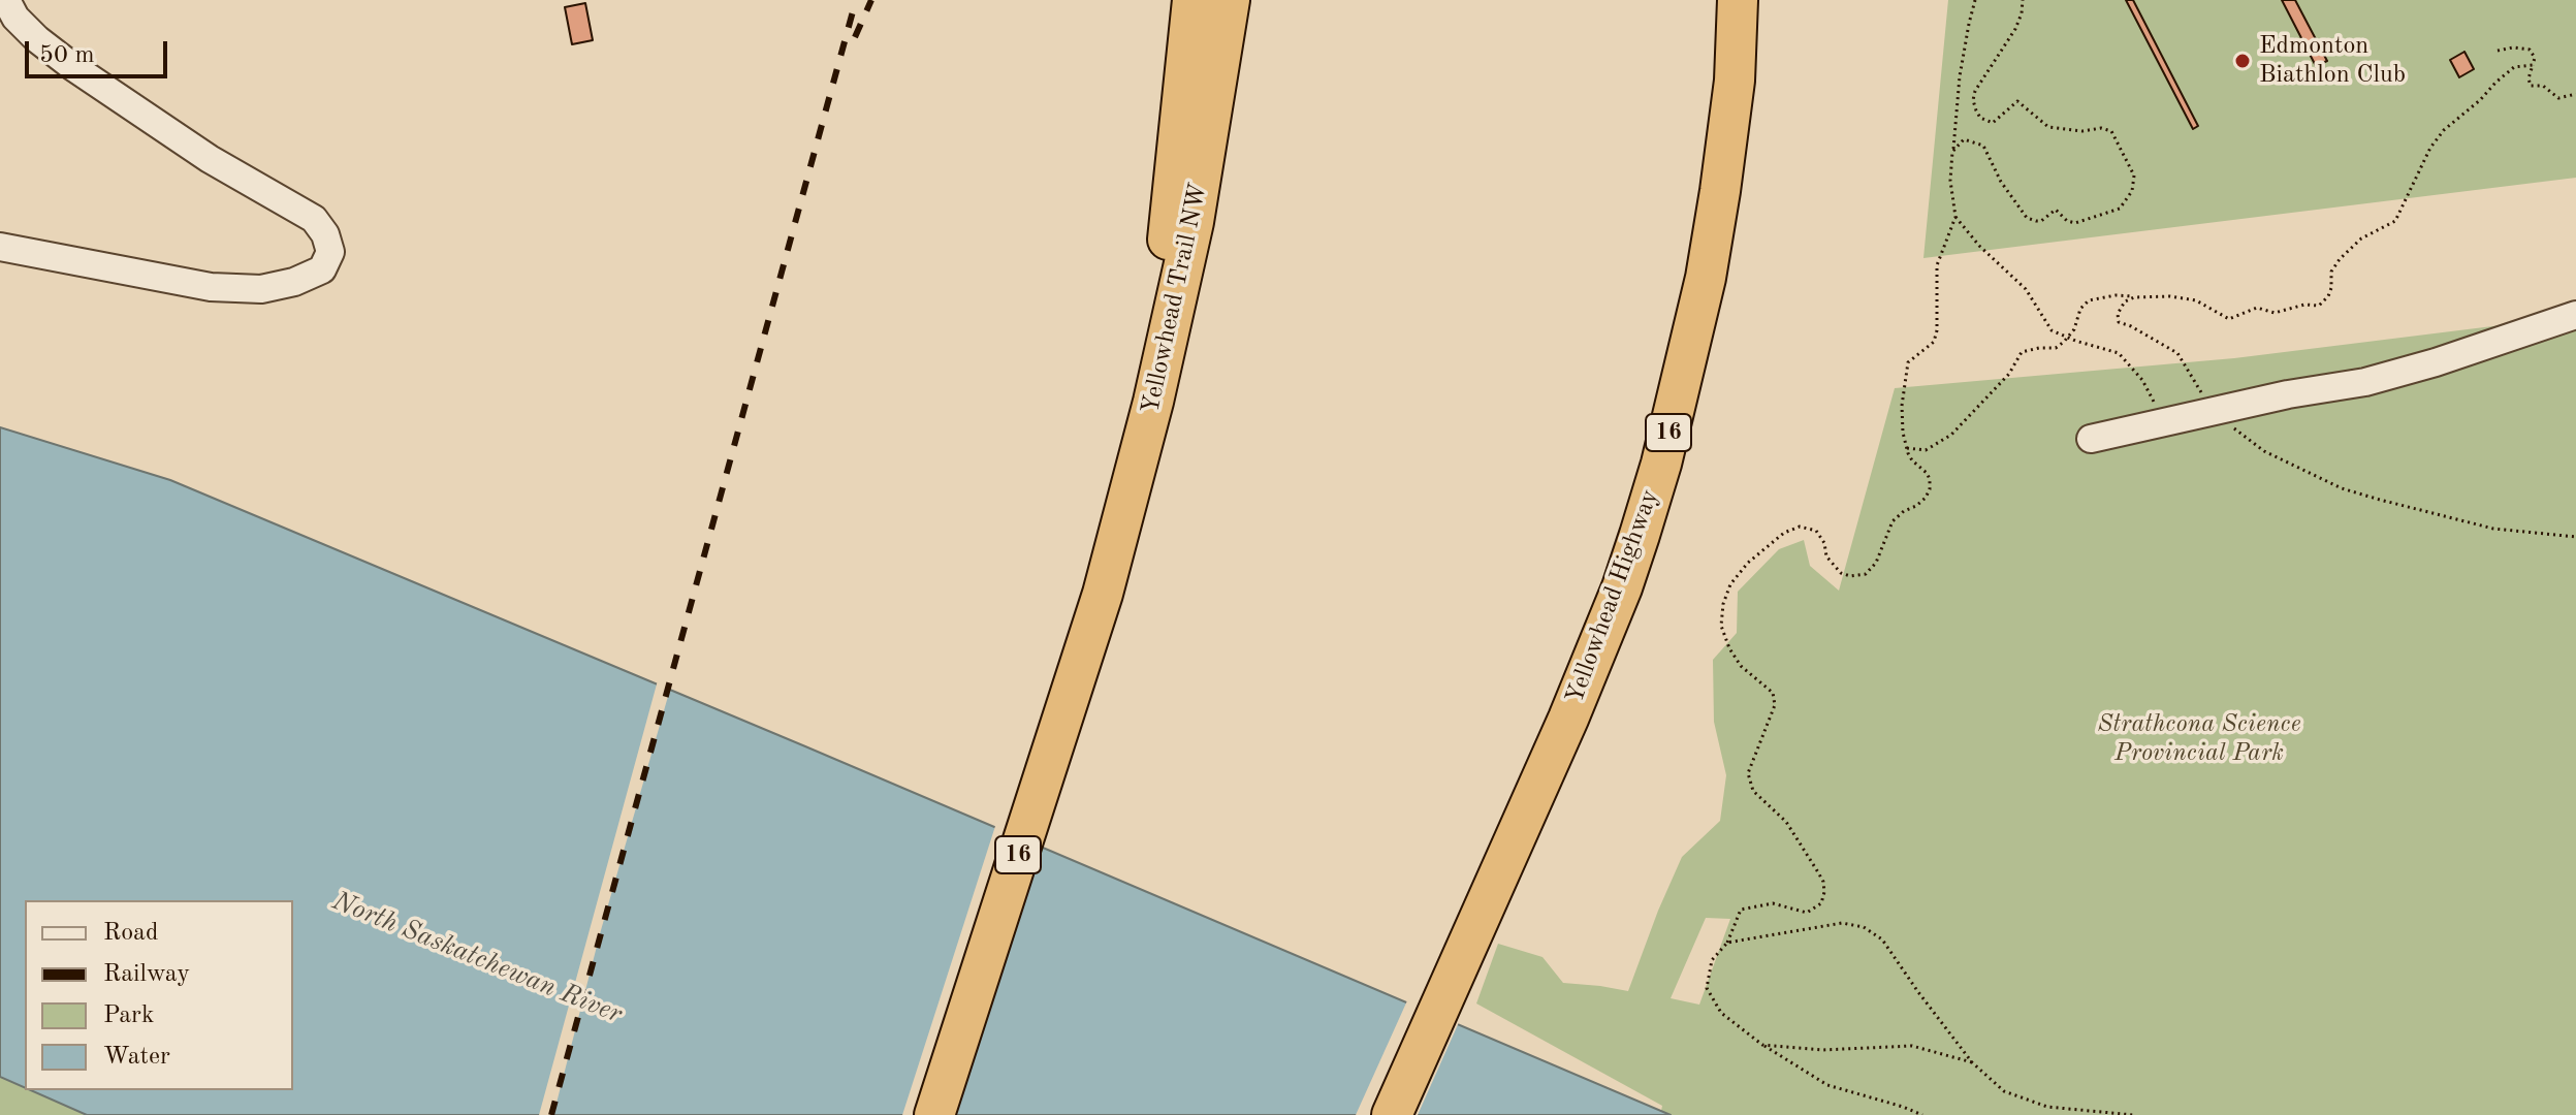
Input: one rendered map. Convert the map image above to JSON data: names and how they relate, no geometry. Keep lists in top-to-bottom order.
{
  "streets": {
    "highway": ["Yellowhead Trail NW", "16", "Yellowhead Highway"]
  },
  "water": ["North Saskatchewan River"],
  "parks": ["Strathcona Science Provincial Park"],
  "places": ["Edmonton Biathlon Club"],
  "legend": [
    "Road",
    "Railway",
    "Park",
    "Water"
  ],
  "scale_bar": "50 m"
}
